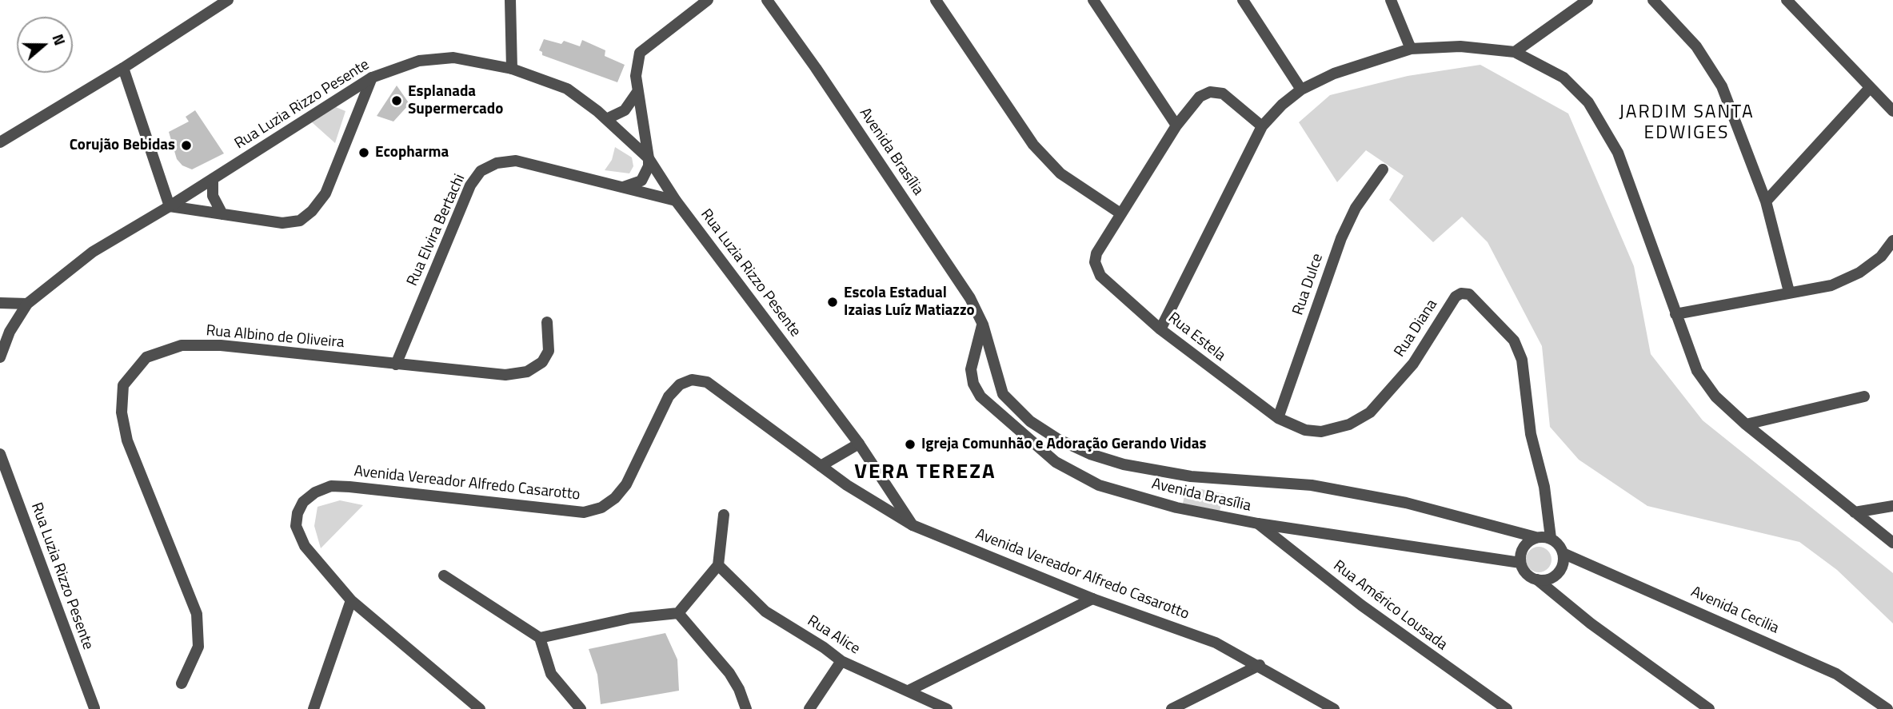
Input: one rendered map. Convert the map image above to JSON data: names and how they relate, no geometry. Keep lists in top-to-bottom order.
{
  "streets": {
    "street": [
      "Rua Luzia Rizzo Pesente",
      "Avenida Brasília",
      "Rua Elvira Bertachi",
      "Rua Dulce",
      "Rua Diana",
      "Rua Albino de Oliveira",
      "Rua Estela",
      "Avenida Vereador Alfredo Casarotto",
      "Rua Américo Lousada",
      "Avenida Cecilia",
      "Rua Alice"
    ]
  },
  "crossings": [
    ["Rua Luzia Rizzo Pesente", "Rua Elvira Bertachi"],
    ["Rua Luzia Rizzo Pesente", "Avenida Vereador Alfredo Casarotto"],
    ["Avenida Brasília", "Rua Diana"],
    ["Avenida Brasília", "Rua Américo Lousada"],
    ["Avenida Brasília", "Avenida Cecilia"],
    ["Rua Elvira Bertachi", "Rua Albino de Oliveira"],
    ["Rua Dulce", "Rua Diana"],
    ["Rua Dulce", "Rua Estela"],
    ["Rua Diana", "Rua Estela"],
    ["Rua Diana", "Avenida Cecilia"]
  ],
  "districts": ["JARDIM SANTA EDWIGES", "VERA TEREZA"],
  "places": [
    "Esplanada Supermercado",
    "Corujão Bebidas",
    "Ecopharma",
    "Escola Estadual Izaias Luíz Matiazzo",
    "Igreja Comunhão e Adoração Gerando Vidas"
  ],
  "north": "right"
}
